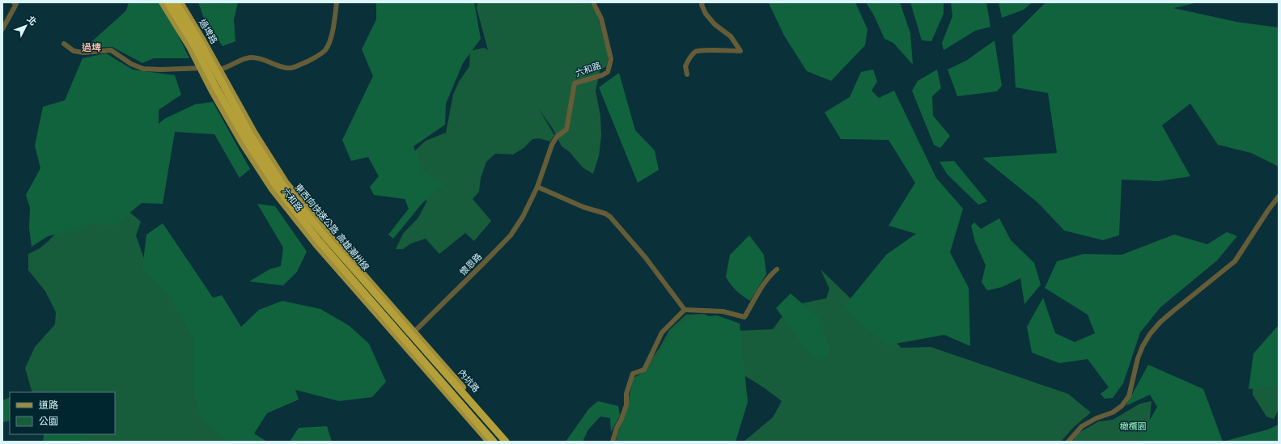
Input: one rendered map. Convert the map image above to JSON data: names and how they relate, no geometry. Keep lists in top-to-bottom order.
{
  "streets": {
    "highway": ["東西向快速公路 高雄潮州線"],
    "main road": ["過埤路", "六和路", "內坑路"],
    "street": ["懷恩路"]
  },
  "crossings": [
    ["過埤路", "六和路"],
    ["六和路", "懷恩路"],
    ["六和路", "內坑路"],
    ["懷恩路", "內坑路"]
  ],
  "districts": ["過埤"],
  "parks": ["橄欖園"],
  "legend": ["道路", "公園"],
  "north": "top right"
}
